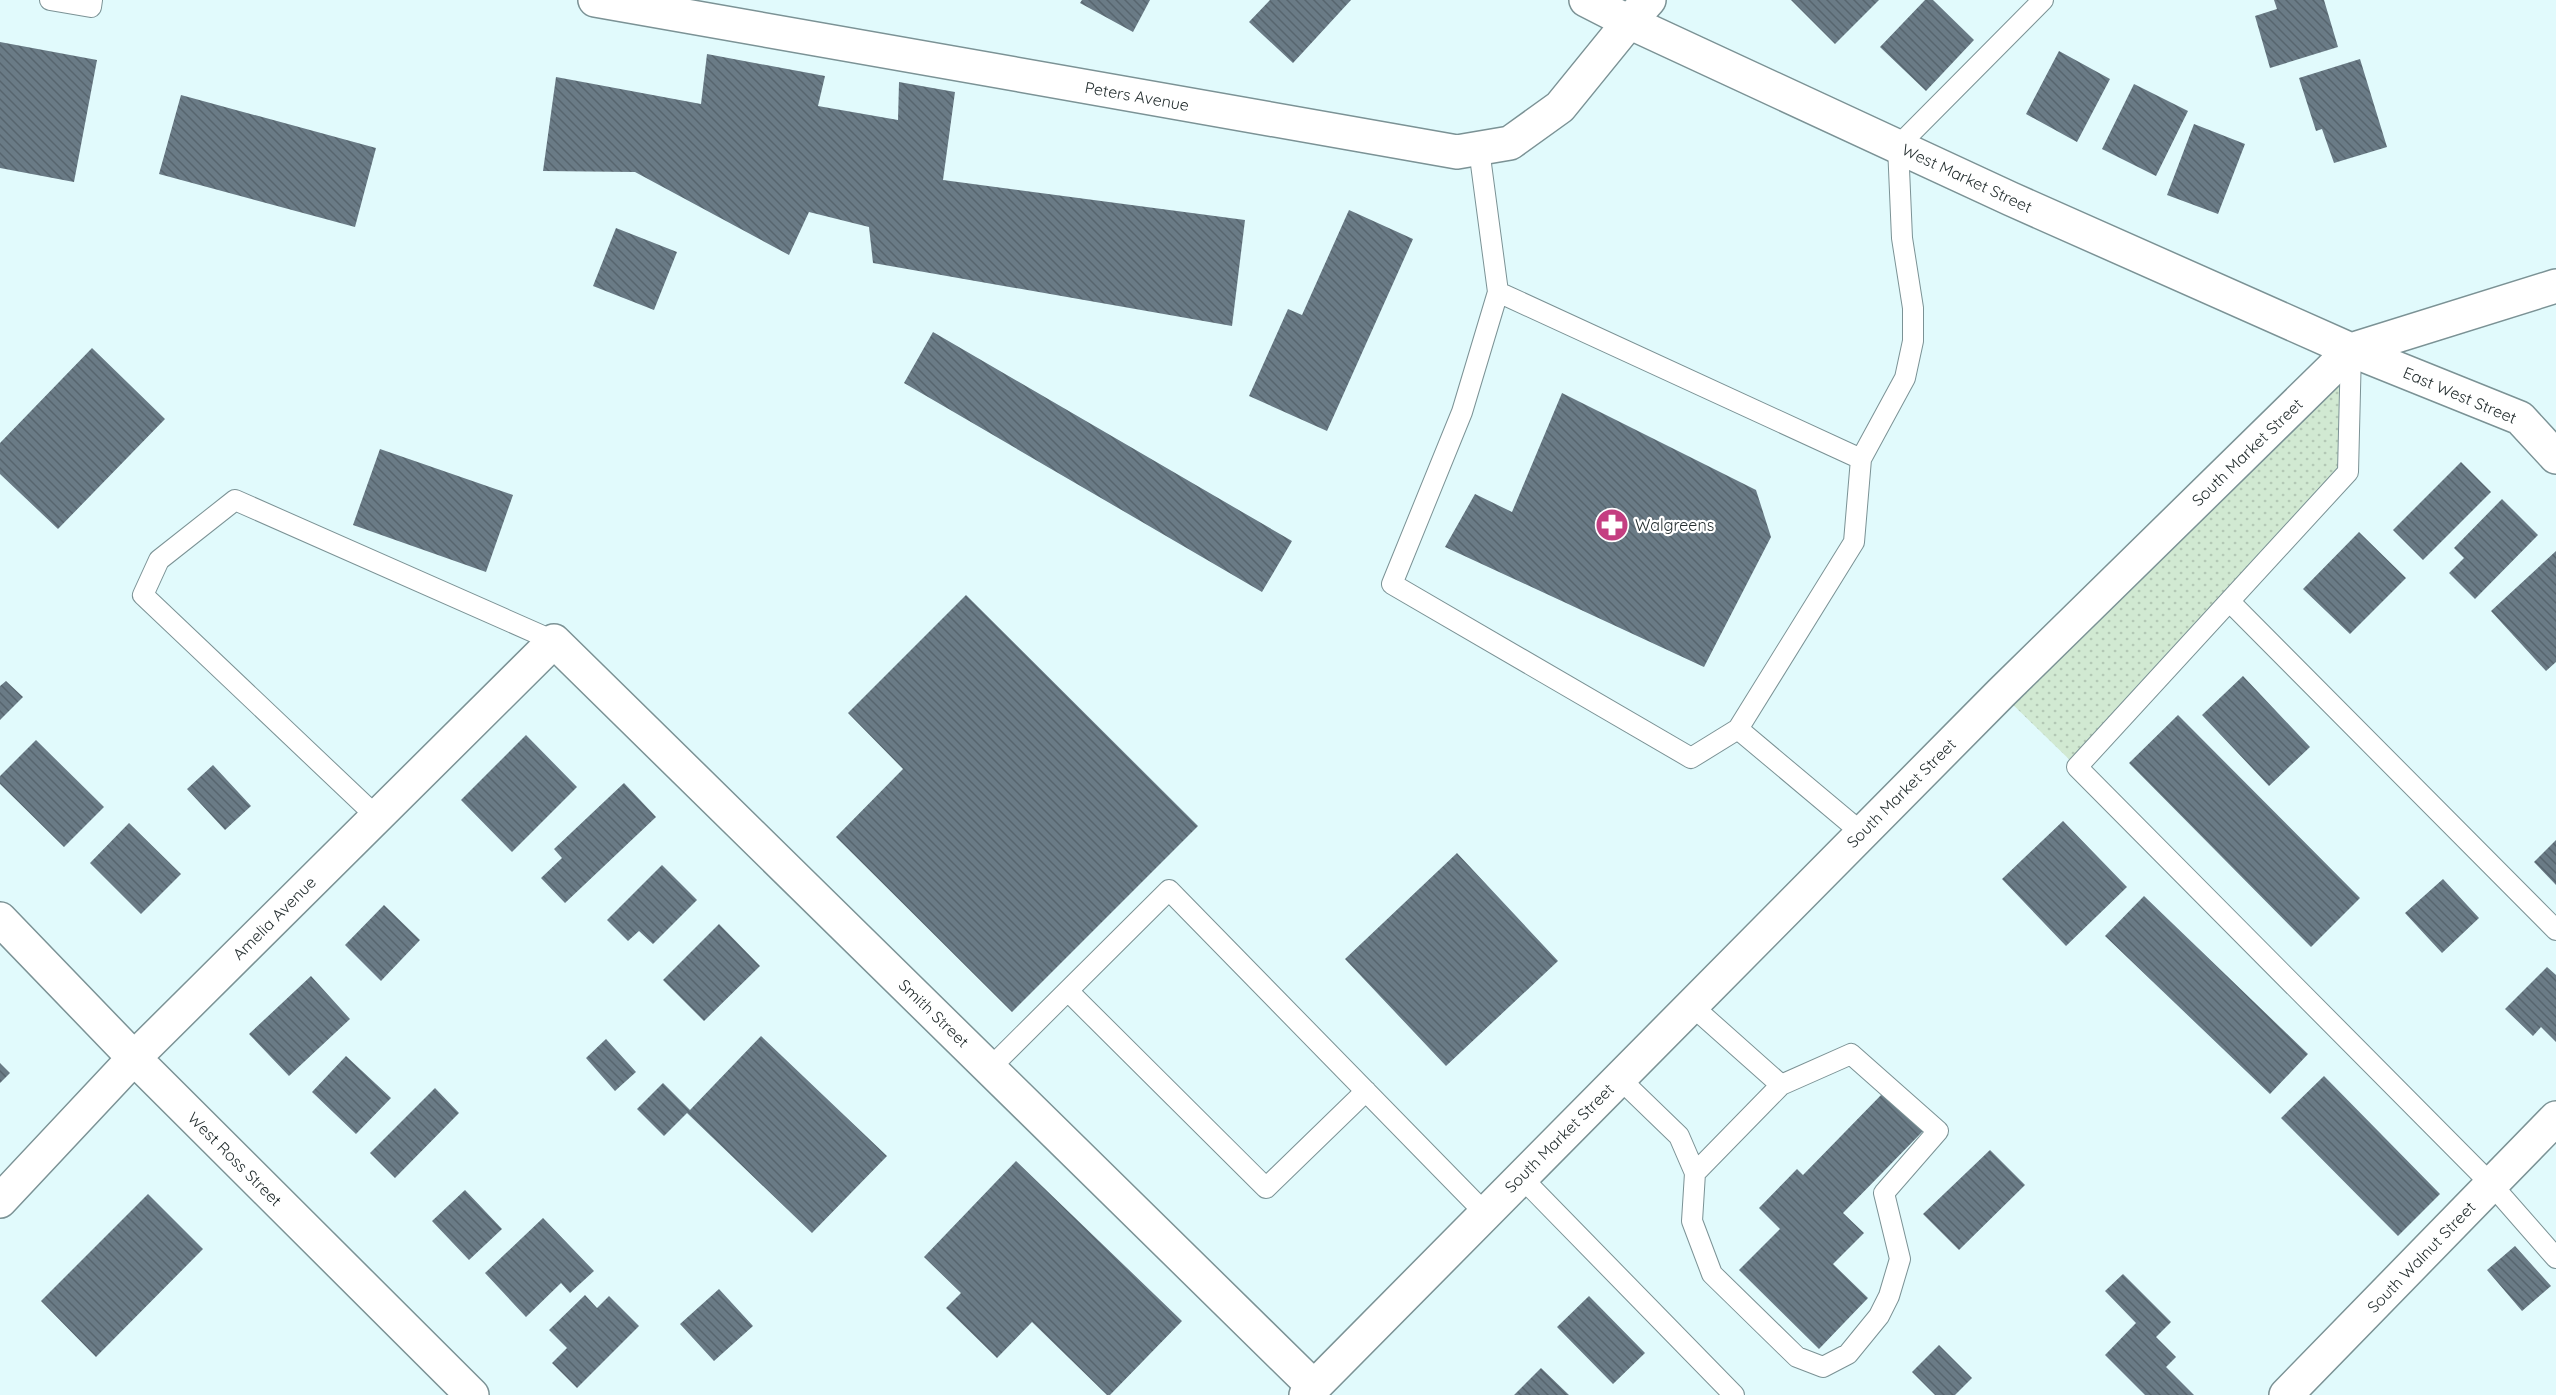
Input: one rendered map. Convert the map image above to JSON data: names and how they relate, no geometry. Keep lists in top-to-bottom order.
{
  "streets": {
    "street": [
      "Peters Avenue",
      "West Market Street",
      "East West Street",
      "South Market Street",
      "Amelia Avenue",
      "Smith Street",
      "West Ross Street",
      "South Walnut Street"
    ]
  },
  "crossings": [
    ["Peters Avenue", "West Market Street"],
    ["West Market Street", "East West Street"],
    ["West Market Street", "South Market Street"],
    ["East West Street", "South Market Street"],
    ["South Market Street", "Smith Street"],
    ["Amelia Avenue", "Smith Street"],
    ["Amelia Avenue", "West Ross Street"]
  ],
  "places": {
    "pharmacy": ["Walgreens"]
  }
}
